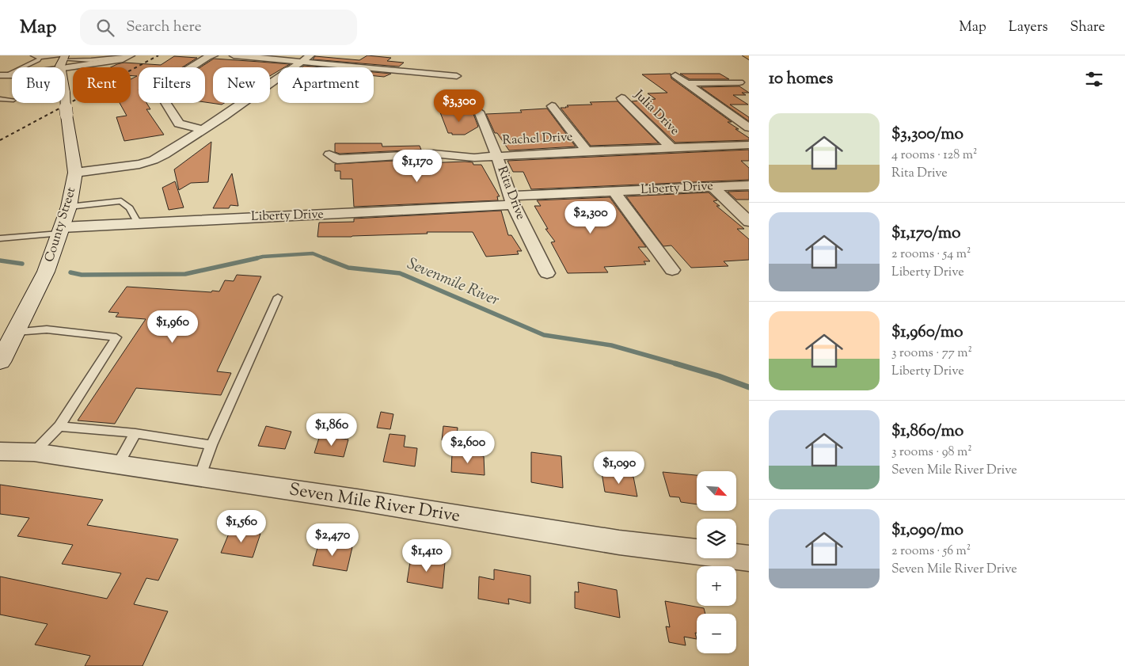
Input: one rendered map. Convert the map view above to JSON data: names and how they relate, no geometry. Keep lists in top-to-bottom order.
{
  "streets": {
    "main road": ["County Street"],
    "street": [
      "Julia Drive",
      "Rachel Drive",
      "Liberty Drive",
      "Rita Drive",
      "Seven Mile River Drive"
    ]
  },
  "crossings": [
    ["Julia Drive", "Rachel Drive"],
    ["Rachel Drive", "Rita Drive"],
    ["Liberty Drive", "Rita Drive"],
    ["Liberty Drive", "County Street"]
  ],
  "water": ["Sevenmile River"],
  "north": "bottom right",
  "page": {
    "header": "Map",
    "search": "Search here",
    "nav": ["Map", "Layers", "Share"],
    "heading": "10 homes",
    "chip": [
      "Buy",
      "Rent",
      "Filters",
      "New",
      "Apartment"
    ],
    "price": [
      "$3,300",
      "$1,170",
      "$2,300",
      "$1,960",
      "$1,860",
      "$2,600",
      "$1,090",
      "$1,560",
      "$2,470",
      "$1,410"
    ],
    "list": [
      {
        "name": "$3,300/mo",
        "note": "4 rooms · 128 m² · Rita Drive"
      },
      {
        "name": "$1,170/mo",
        "note": "2 rooms · 54 m² · Liberty Drive"
      },
      {
        "name": "$1,960/mo",
        "note": "3 rooms · 77 m² · Liberty Drive"
      },
      {
        "name": "$1,860/mo",
        "note": "3 rooms · 98 m² · Seven Mile River Drive"
      },
      {
        "name": "$1,090/mo",
        "note": "2 rooms · 56 m² · Seven Mile River Drive"
      }
    ],
    "map_buttons": ["+", "−"]
  }
}
